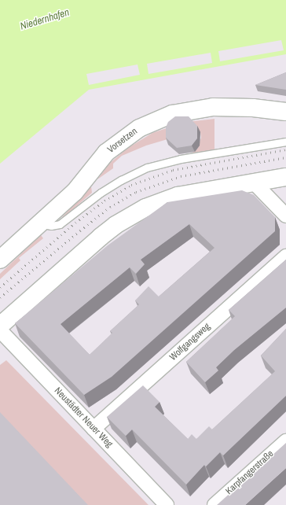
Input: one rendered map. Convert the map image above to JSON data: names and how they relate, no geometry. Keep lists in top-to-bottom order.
{
  "streets": {
    "main road": ["Vorsetzen"],
    "street": ["Wolfgangsweg", "Neustädter Neuer Weg", "Karpfangerstraße"]
  },
  "crossings": [
    ["Wolfgangsweg", "Neustädter Neuer Weg"]
  ],
  "water": ["Niedernhafen"]
}
